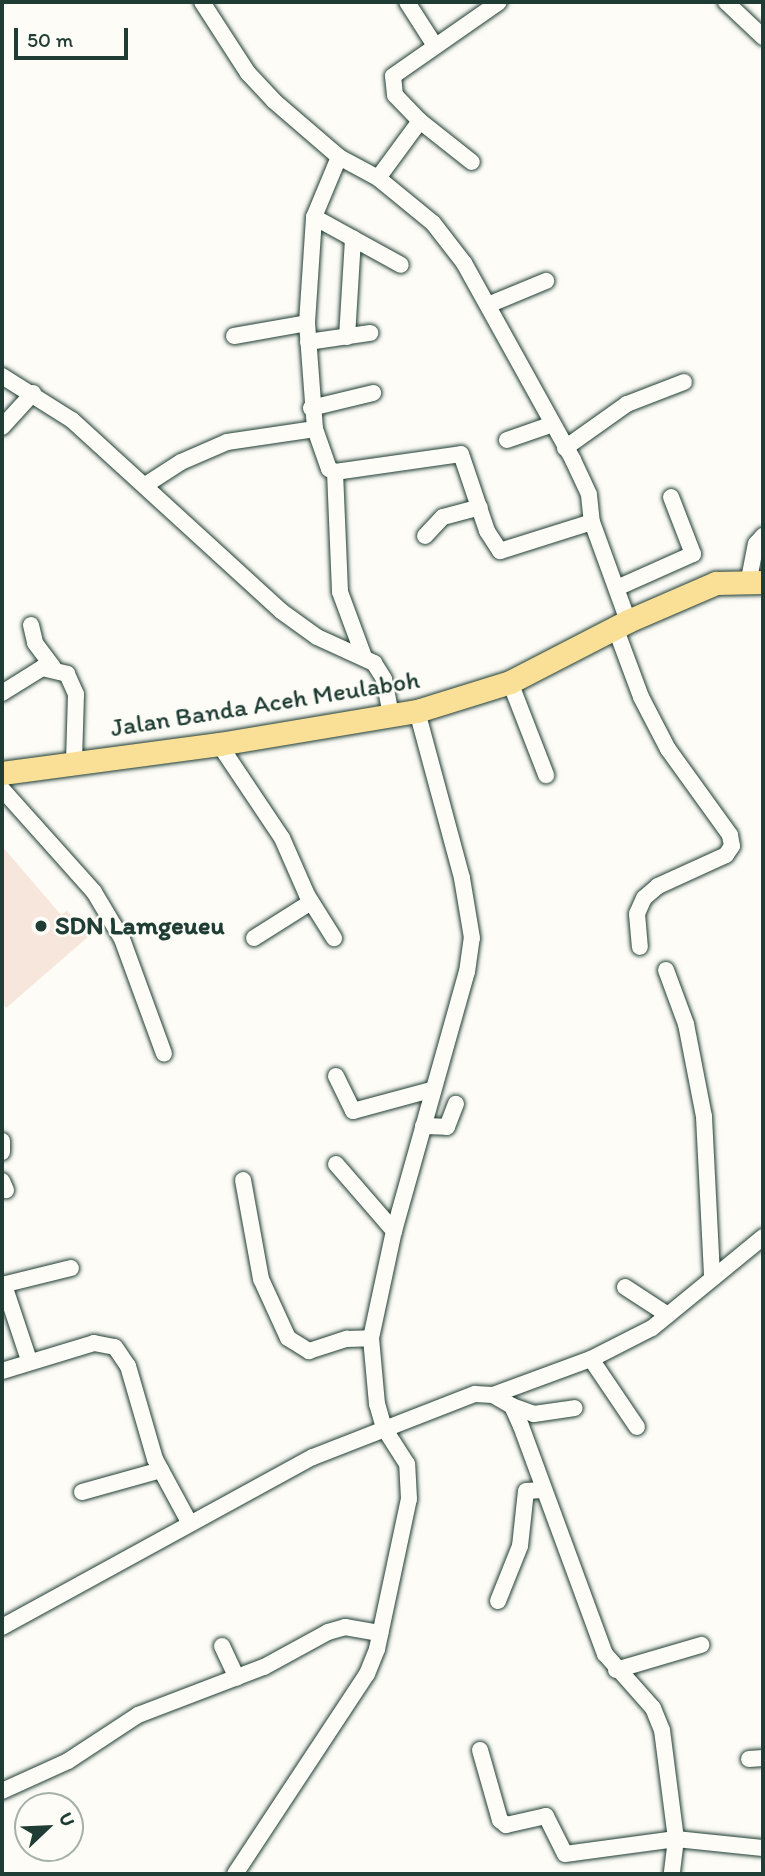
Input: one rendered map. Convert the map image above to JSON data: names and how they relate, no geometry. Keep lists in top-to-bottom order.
{
  "streets": {
    "highway": ["Jalan Banda Aceh Meulaboh"]
  },
  "places": ["SDN Lamgeueu"],
  "scale_bar": "50 m",
  "north": "top right"
}
